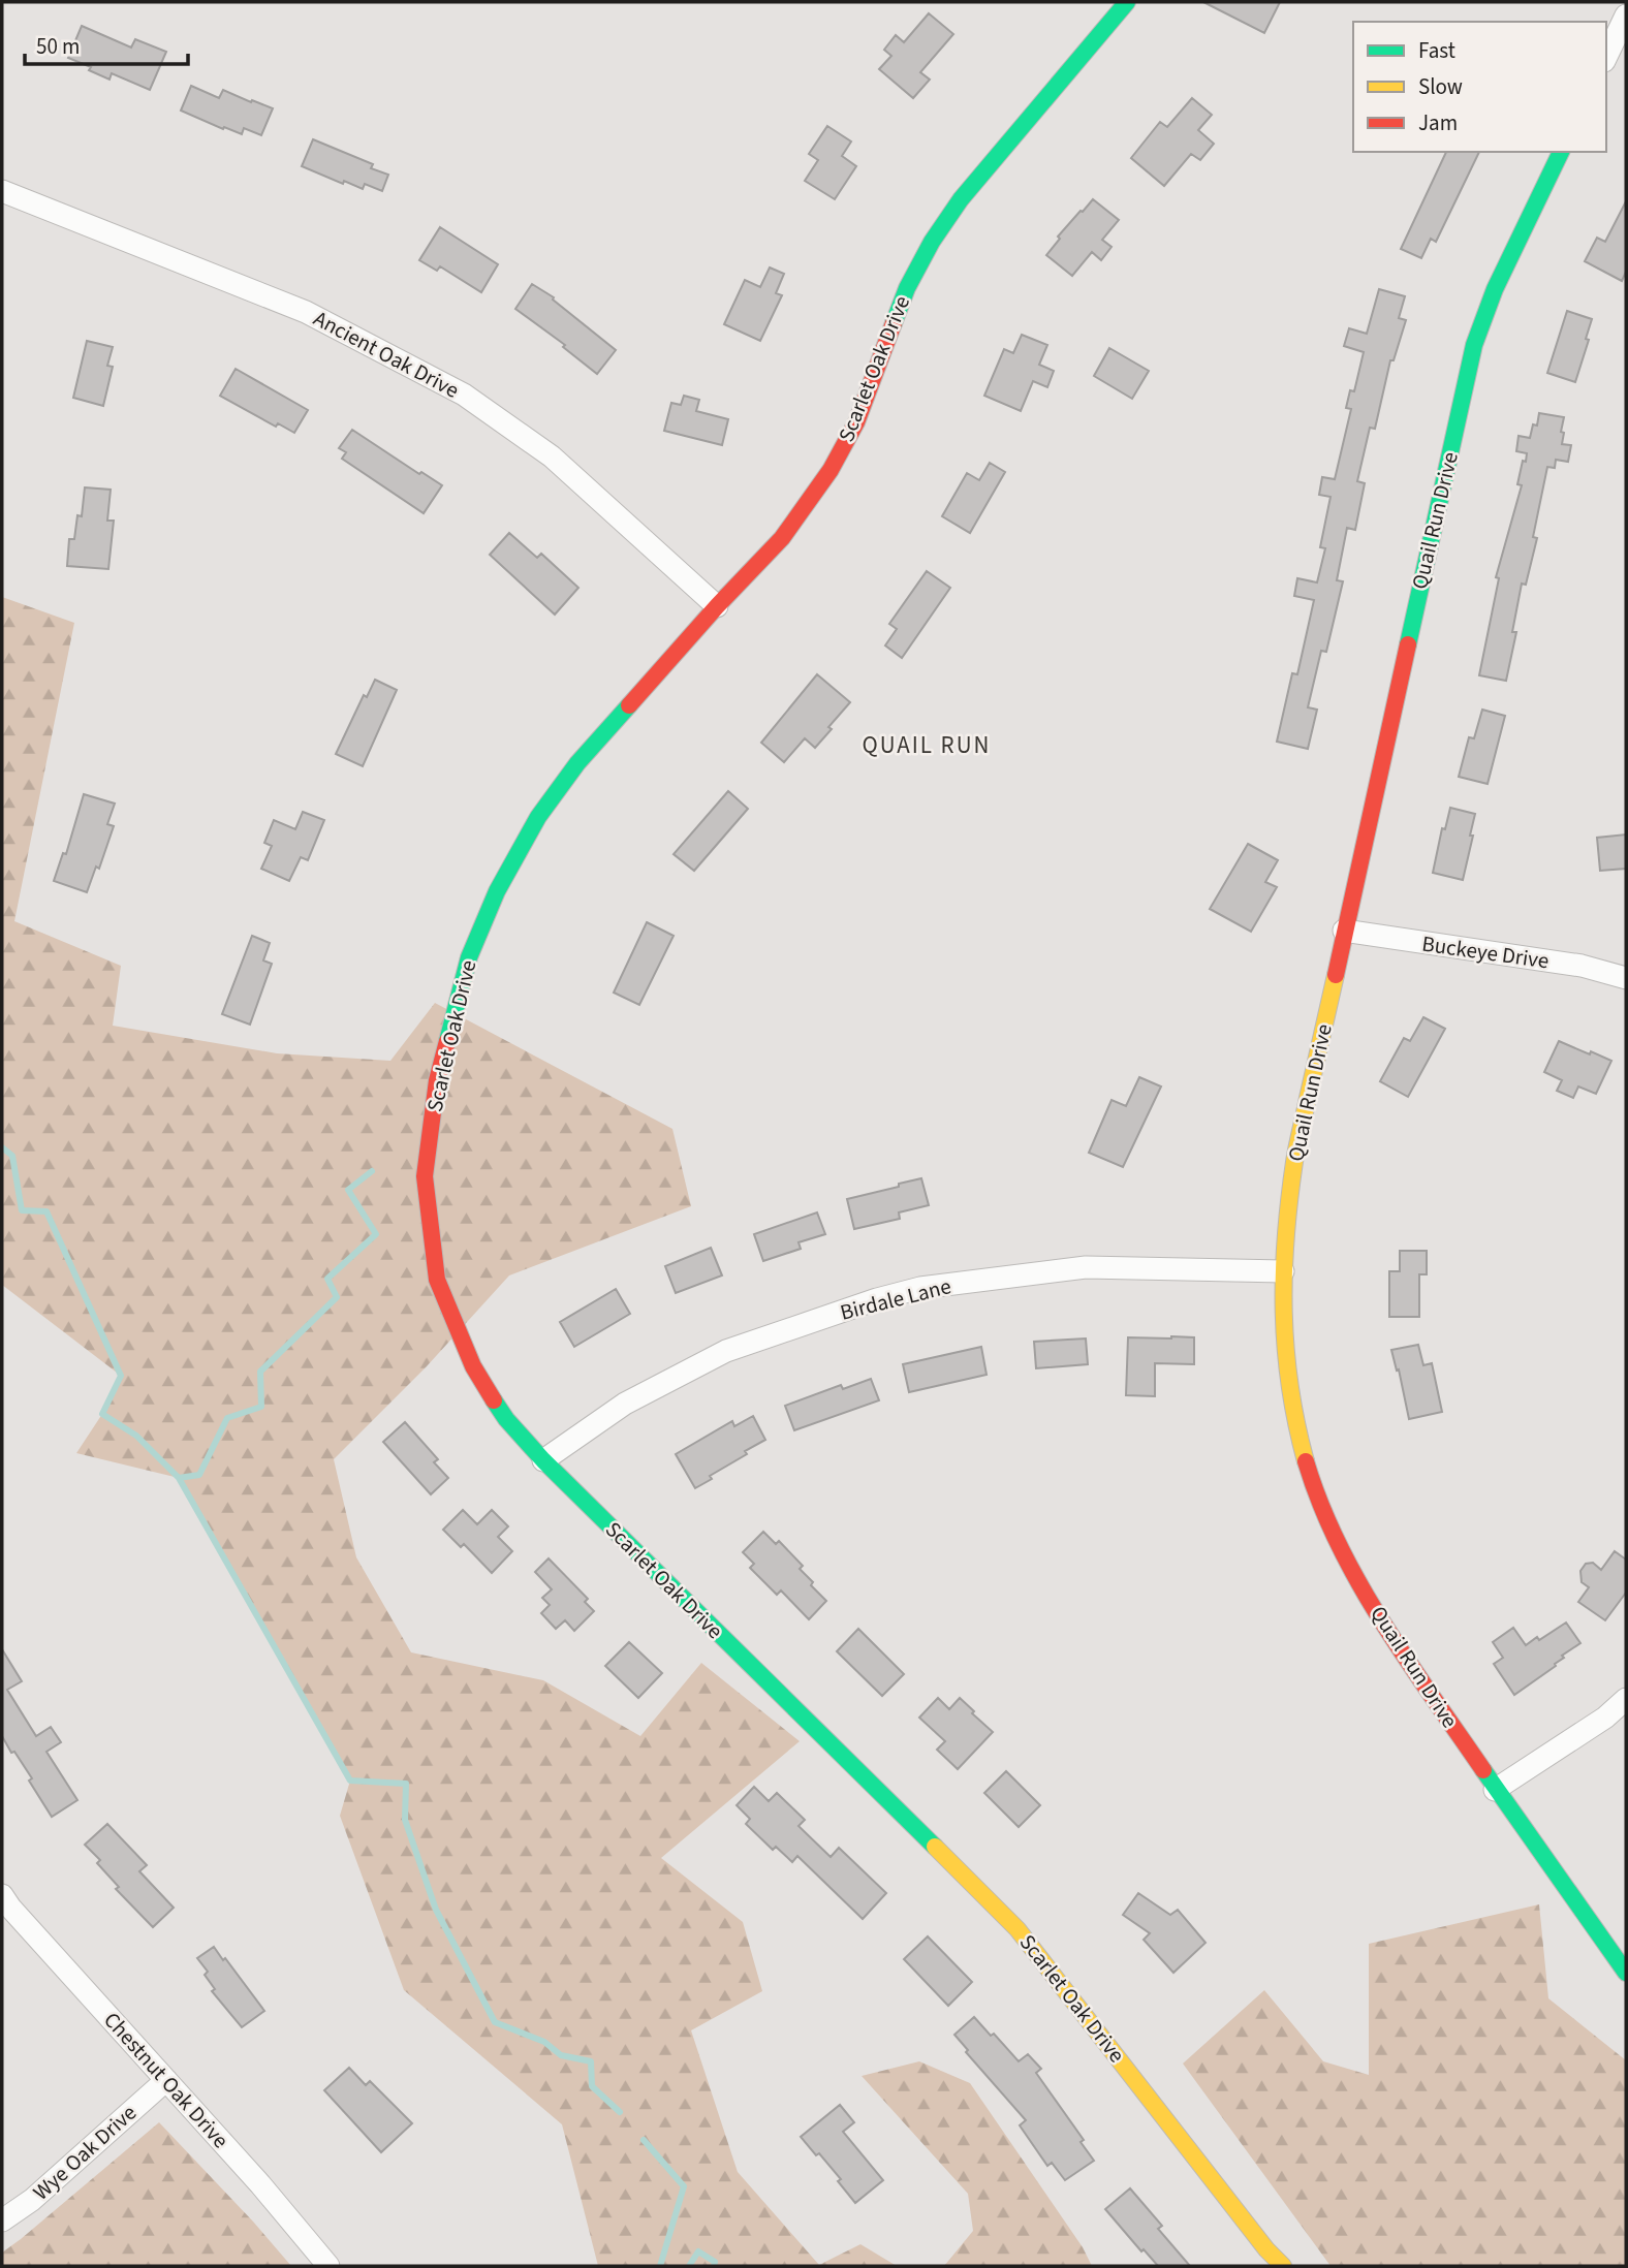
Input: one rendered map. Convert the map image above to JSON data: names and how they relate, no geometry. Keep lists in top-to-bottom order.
{
  "streets": {
    "street": [
      "Ancient Oak Drive",
      "Scarlet Oak Drive",
      "Quail Run Drive",
      "Buckeye Drive",
      "Birdale Lane",
      "Chestnut Oak Drive",
      "Wye Oak Drive"
    ]
  },
  "crossings": [
    ["Ancient Oak Drive", "Scarlet Oak Drive"],
    ["Scarlet Oak Drive", "Birdale Lane"],
    ["Quail Run Drive", "Buckeye Drive"],
    ["Quail Run Drive", "Birdale Lane"],
    ["Chestnut Oak Drive", "Wye Oak Drive"]
  ],
  "districts": ["QUAIL RUN"],
  "legend": ["Fast", "Slow", "Jam"],
  "scale_bar": "50 m"
}
